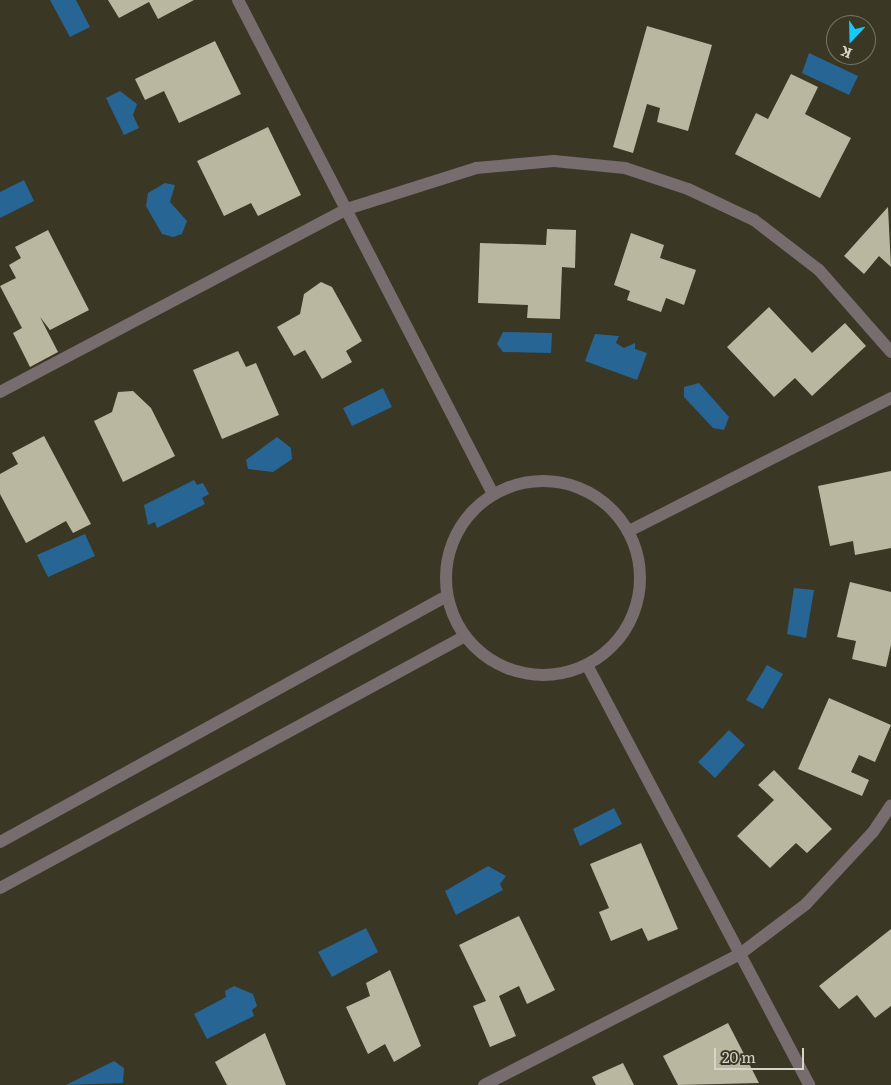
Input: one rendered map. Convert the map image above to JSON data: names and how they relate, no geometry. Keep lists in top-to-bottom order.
{
  "scale_bar": "20 m",
  "north": "bottom"
}
